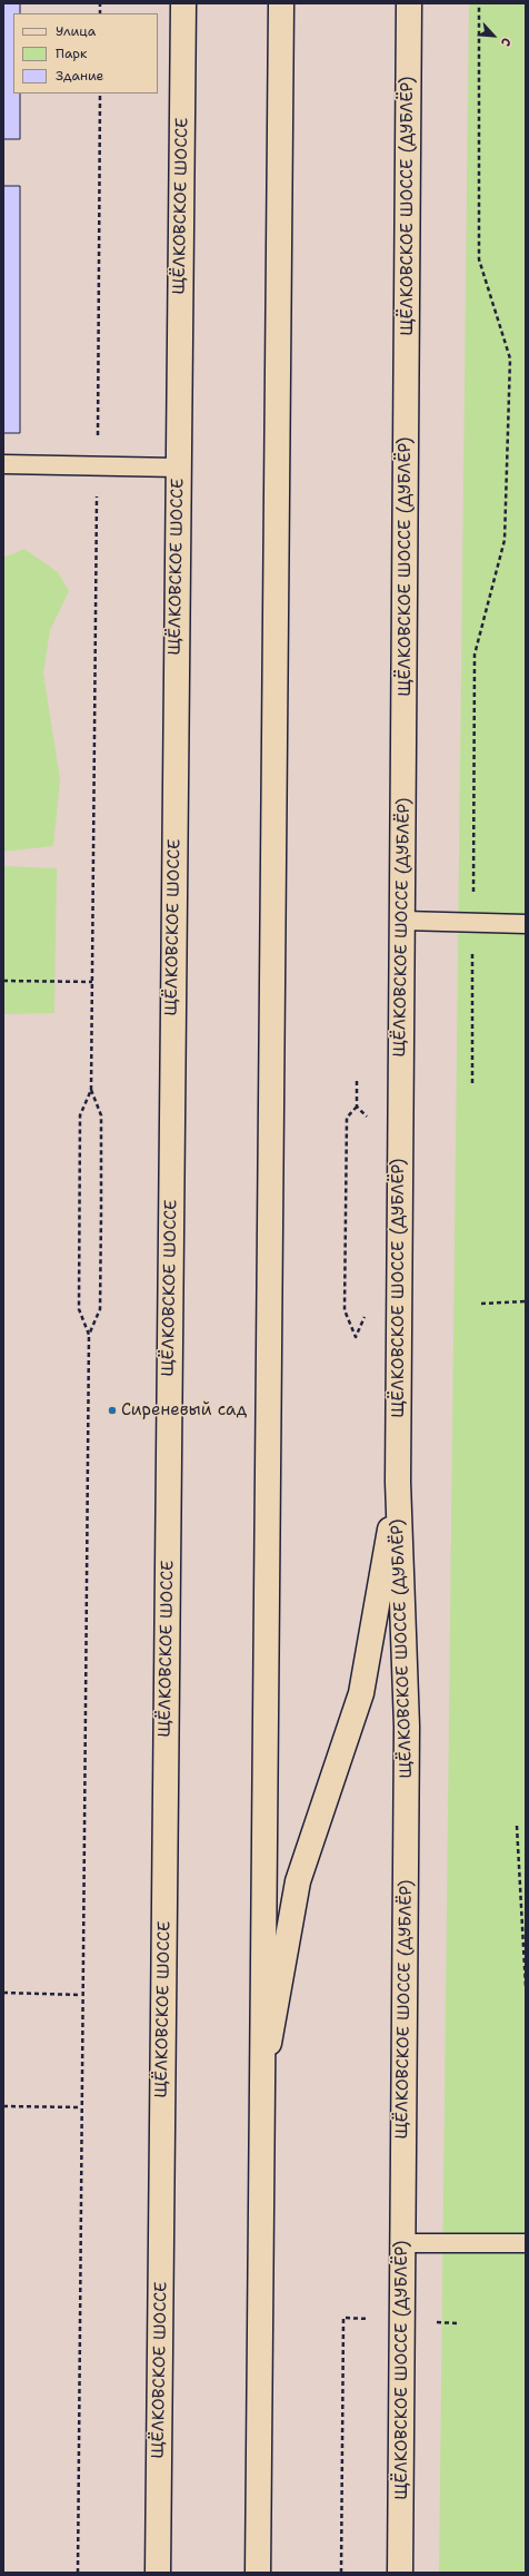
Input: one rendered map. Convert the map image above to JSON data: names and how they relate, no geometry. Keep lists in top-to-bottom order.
{
  "streets": {
    "main road": ["ЩЁЛКОВСКОЕ ШОССЕ", "ЩЁЛКОВСКОЕ ШОССЕ (ДУБЛЁР)"]
  },
  "places": ["Сиреневый сад"],
  "legend": ["Улица", "Парк", "Здание"],
  "north": "bottom right"
}
